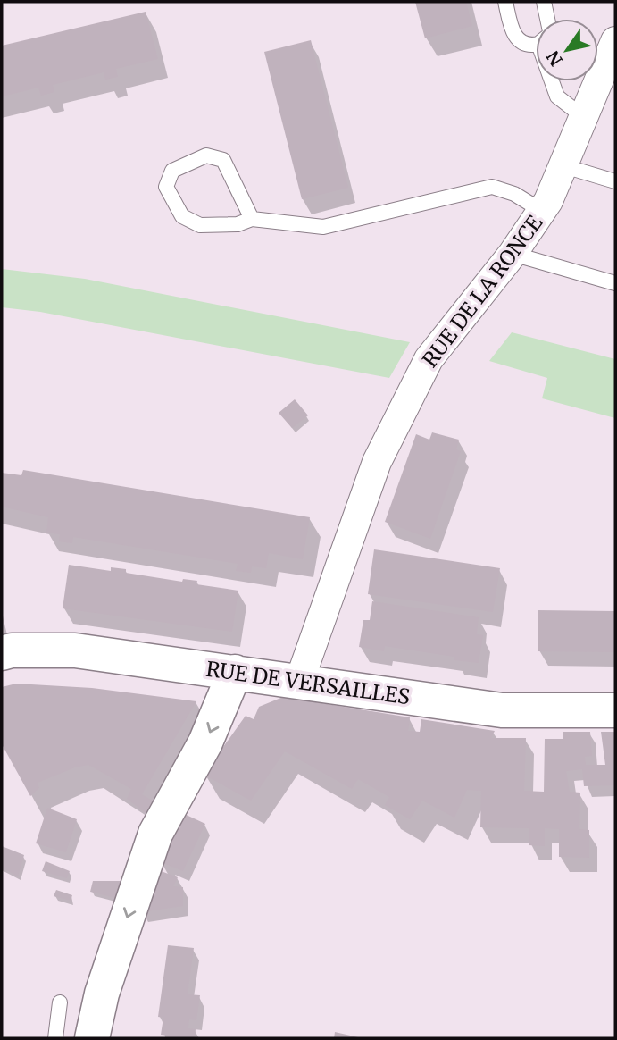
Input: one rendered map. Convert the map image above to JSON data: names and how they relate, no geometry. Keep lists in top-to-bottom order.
{
  "streets": {
    "main road": ["RUE DE VERSAILLES"],
    "street": ["RUE DE LA RONCE"]
  },
  "crossings": [
    ["RUE DE LA RONCE", "RUE DE VERSAILLES"]
  ],
  "north": "bottom left"
}
